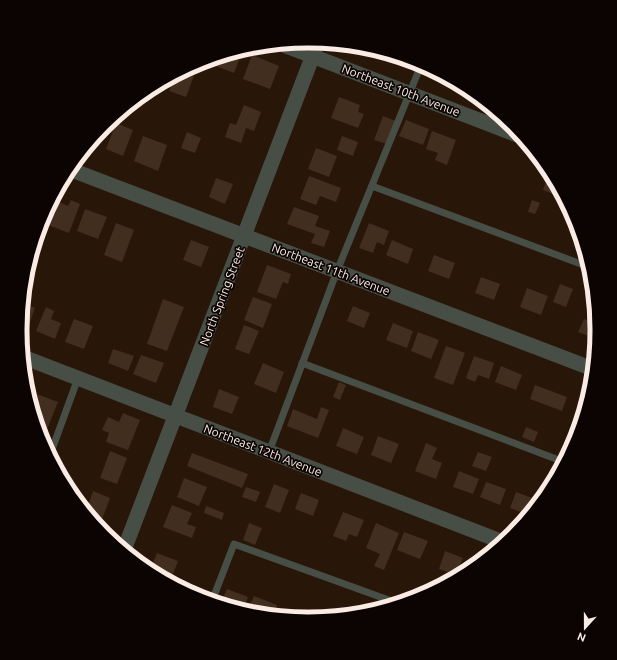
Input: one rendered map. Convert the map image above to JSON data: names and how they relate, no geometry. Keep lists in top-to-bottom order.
{
  "streets": {
    "street": [
      "Northeast 10th Avenue",
      "Northeast 11th Avenue",
      "North Spring Street",
      "Northeast 12th Avenue"
    ]
  },
  "crossings": [
    ["Northeast 10th Avenue", "North Spring Street"],
    ["Northeast 11th Avenue", "North Spring Street"],
    ["North Spring Street", "Northeast 12th Avenue"]
  ],
  "north": "bottom"
}
